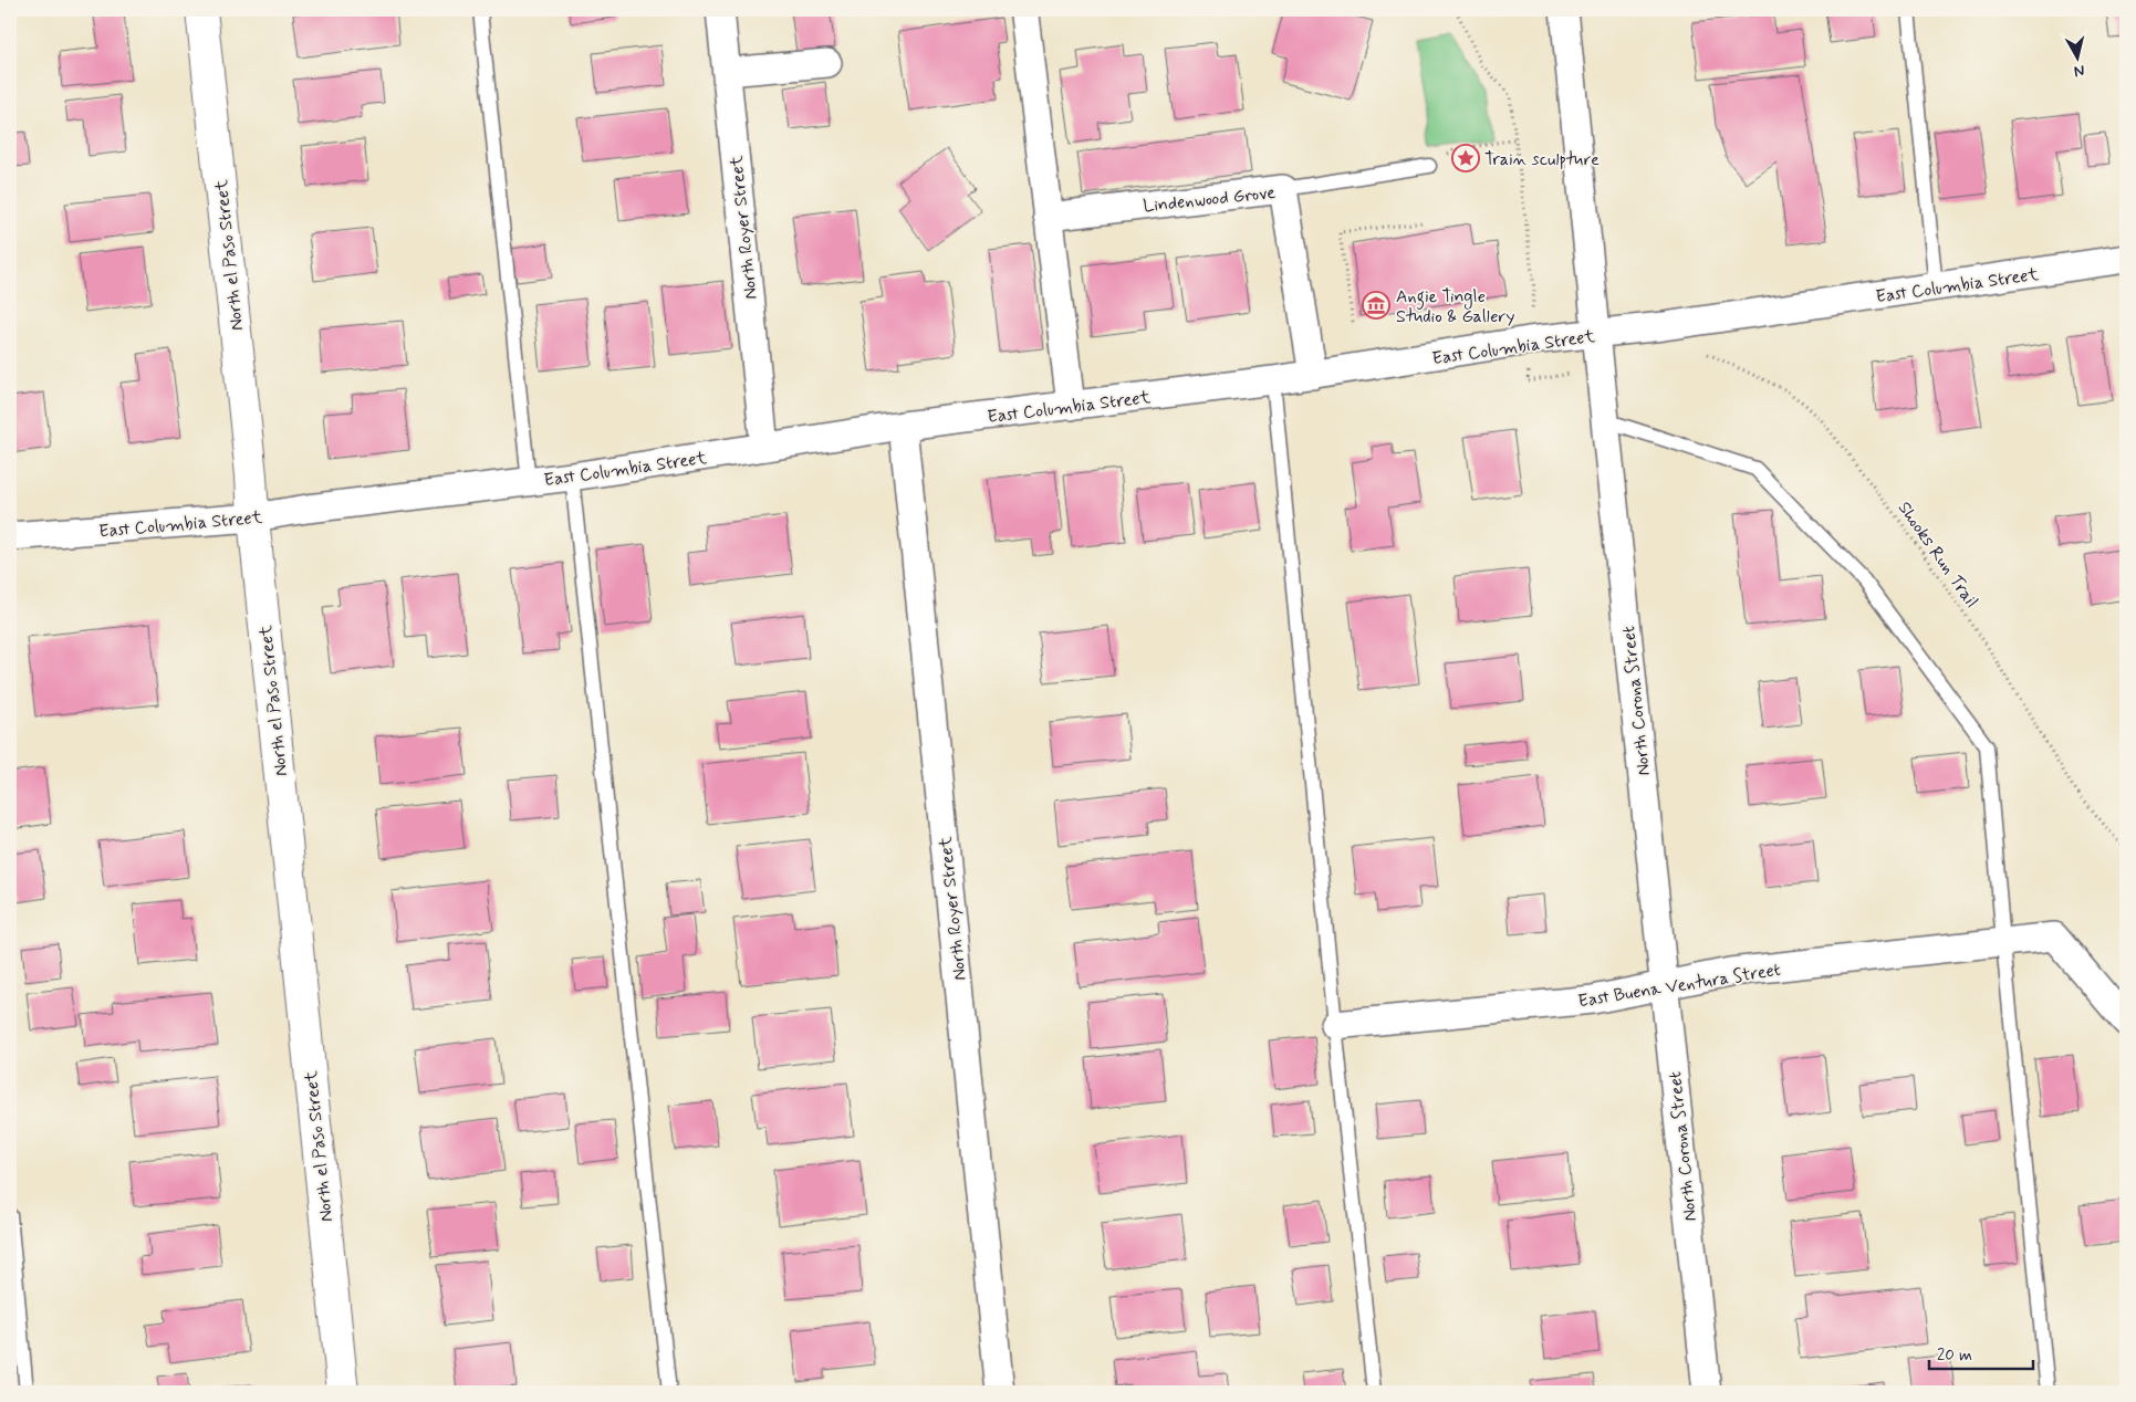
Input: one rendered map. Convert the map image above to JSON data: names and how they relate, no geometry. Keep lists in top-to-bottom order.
{
  "streets": {
    "street": [
      "Lindenwood Grove",
      "North Royer Street",
      "North el Paso Street",
      "East Columbia Street",
      "North Corona Street",
      "East Buena Ventura Street"
    ],
    "path": ["Shooks Run Trail"]
  },
  "crossings": [
    ["Lindenwood Grove", "East Columbia Street"],
    ["North Royer Street", "East Columbia Street"],
    ["North el Paso Street", "East Columbia Street"],
    ["East Columbia Street", "North Corona Street"],
    ["North Corona Street", "East Buena Ventura Street"]
  ],
  "places": {
    "place": ["Train sculpture"],
    "museum": ["Angie Tingle Studio & Gallery"]
  },
  "scale_bar": "20 m",
  "north": "bottom"
}
